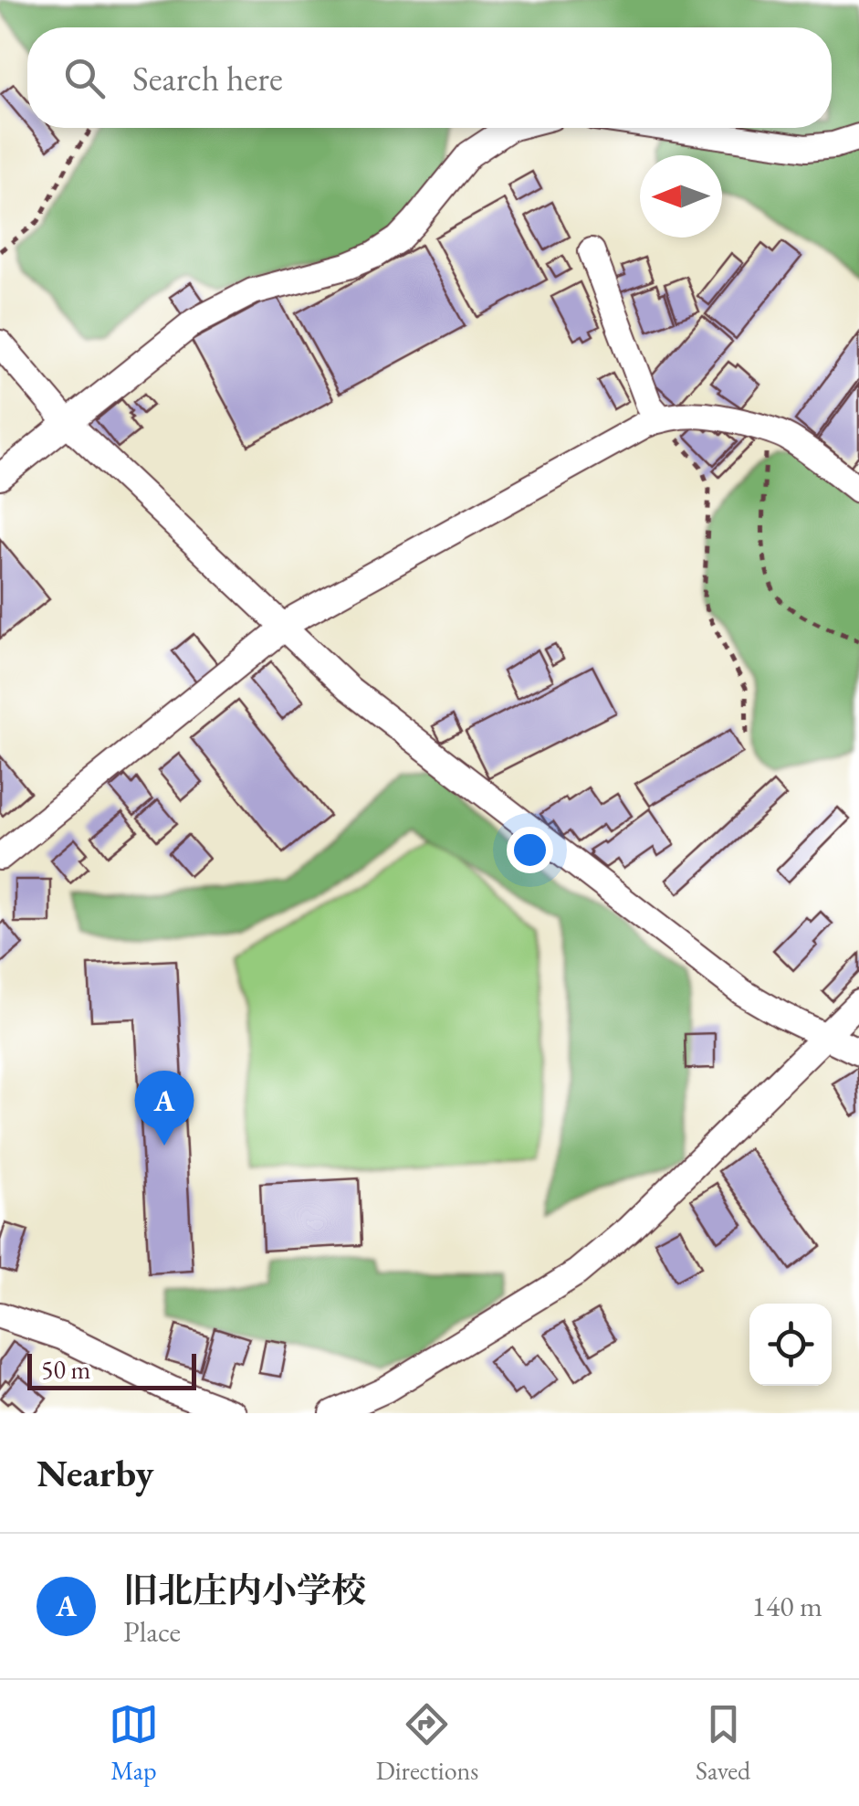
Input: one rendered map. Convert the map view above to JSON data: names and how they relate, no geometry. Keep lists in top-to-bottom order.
{
  "scale_bar": "50 m",
  "north": "left",
  "page": {
    "search": "Search here",
    "pins": "A",
    "scale": "50 m",
    "heading": "Nearby",
    "list": [
      {
        "mark": "A",
        "name": "旧北庄内小学校",
        "note": "Place",
        "value": "140 m"
      }
    ],
    "nav": ["Map", "Directions", "Saved"]
  }
}
